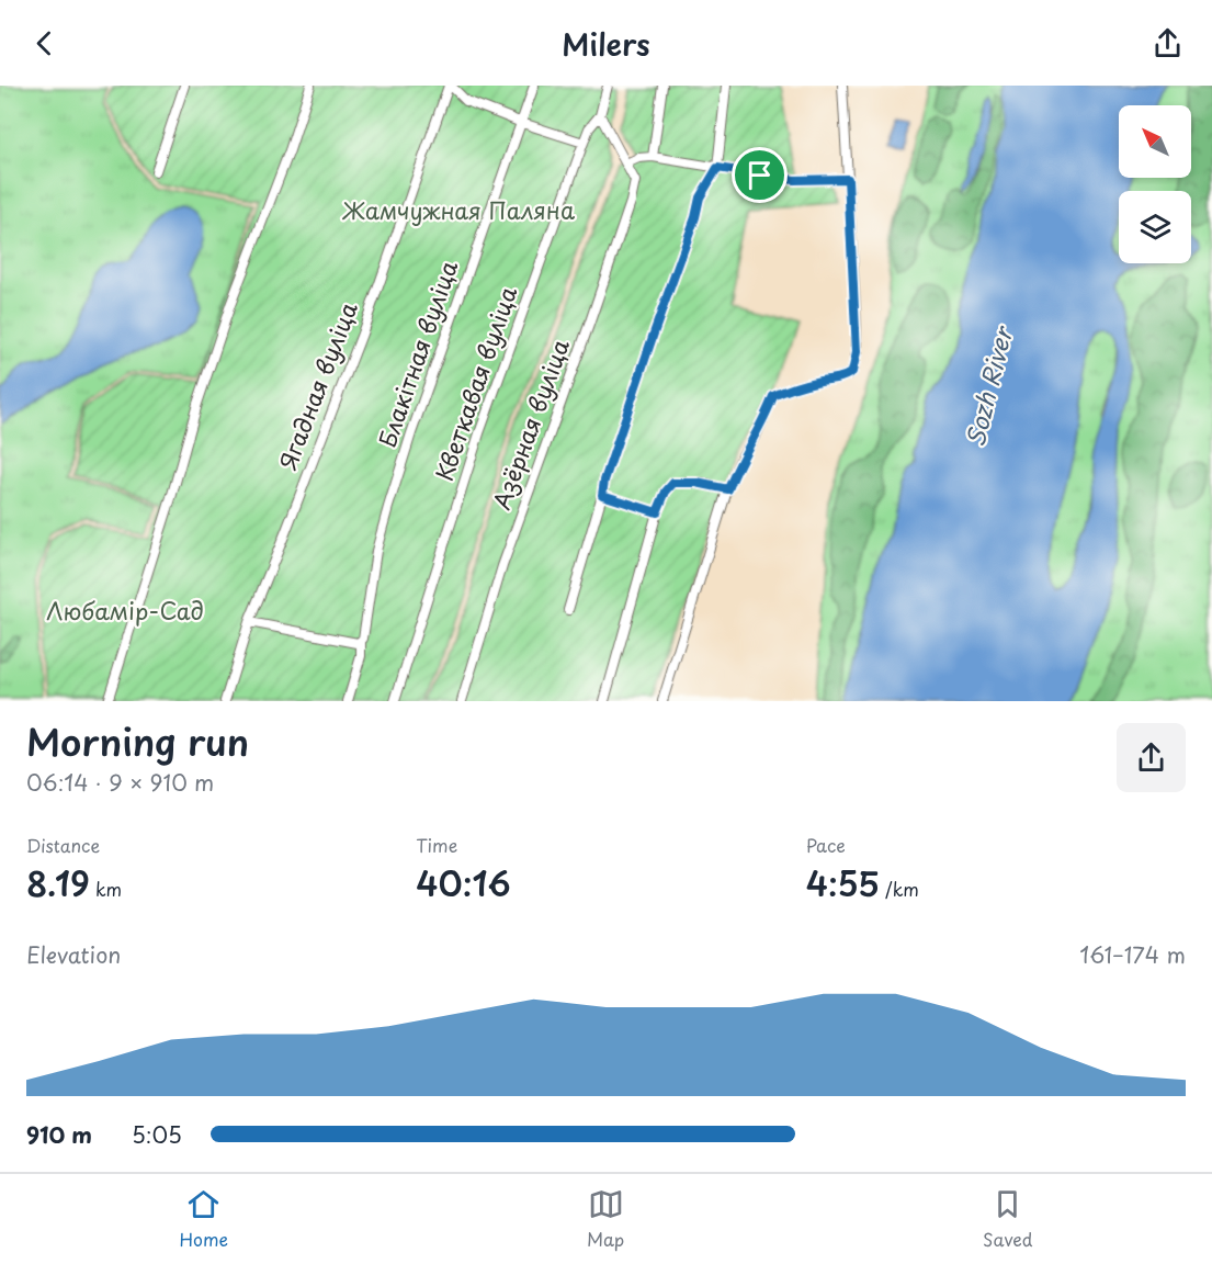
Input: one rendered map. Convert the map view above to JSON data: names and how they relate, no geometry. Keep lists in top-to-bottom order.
{
  "streets": {
    "street": [
      "Блакітная вуліца",
      "Кветкавая вуліца",
      "Ягадная вуліца",
      "Азёрная вуліца"
    ]
  },
  "crossings": [
    ["Кветкавая вуліца", "Азёрная вуліца"]
  ],
  "water": ["Sozh River"],
  "parks": ["Жамчужная Паляна", "Любамір-Сад"],
  "north": "top left",
  "page": {
    "header": "Milers",
    "heading": ["Morning run", "06:14 · 9 × 910 m"],
    "stats": [
      ["Distance", "8.19 km"],
      ["Time", "40:16"],
      ["Pace", "4:55 /km"]
    ],
    "chart": ["Elevation", "161–174 m"],
    "list": [
      {
        "name": "910 m",
        "note": "5:05"
      }
    ],
    "tabs": ["Home", "Map", "Saved"]
  }
}
